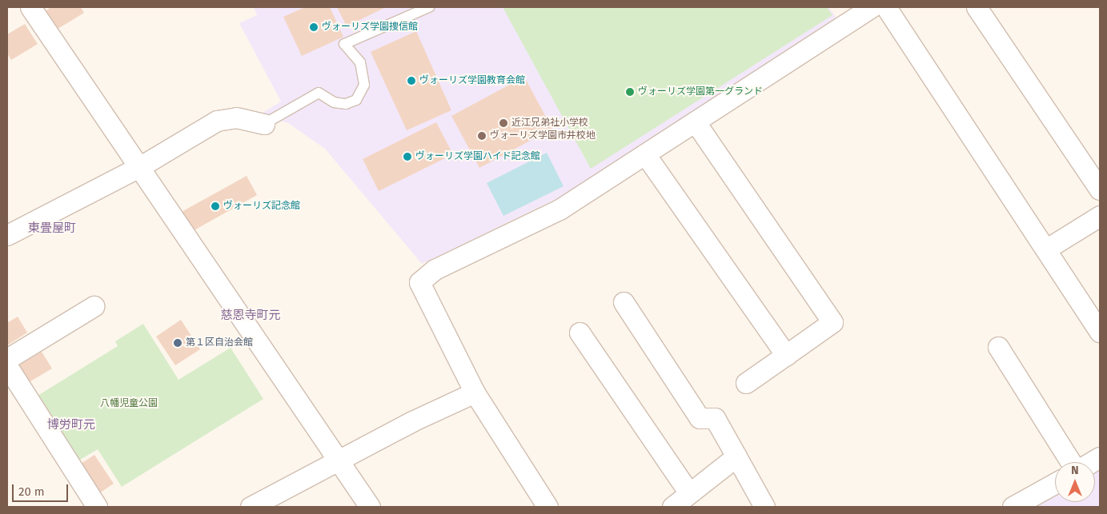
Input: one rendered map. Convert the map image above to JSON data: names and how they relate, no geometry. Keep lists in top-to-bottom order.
{
  "districts": ["東畳屋町", "慈恩寺町元", "博労町元"],
  "parks": ["八幡児童公園"],
  "places": [
    "ヴォーリズ学園捜信館",
    "ヴォーリズ学園教育会館",
    "ヴォーリズ学園第一グランド",
    "近江兄弟社小学校",
    "ヴォーリズ学園市井校地",
    "ヴォーリズ学園ハイド記念館",
    "ヴォーリズ記念館",
    "第１区自治会館"
  ],
  "scale_bar": "20 m",
  "north": "top"
}
